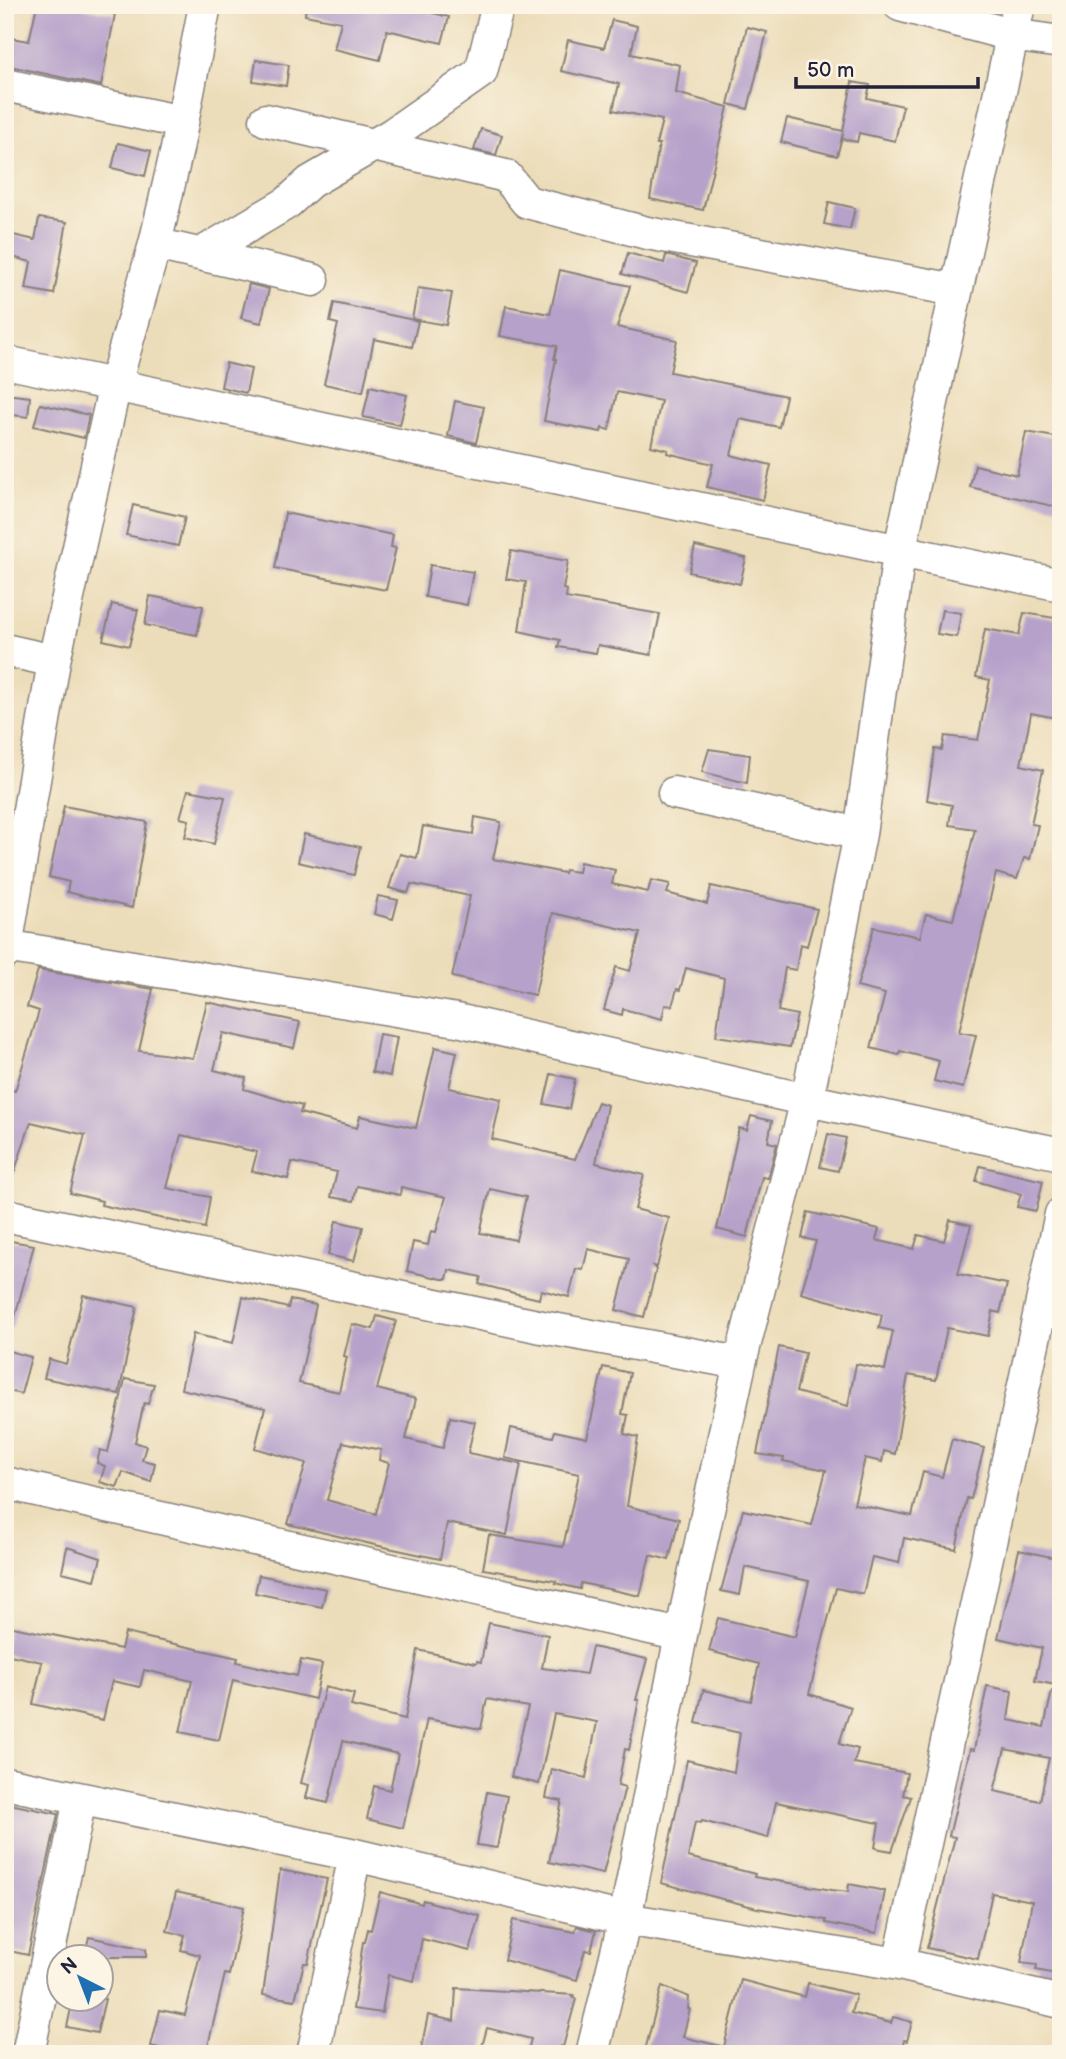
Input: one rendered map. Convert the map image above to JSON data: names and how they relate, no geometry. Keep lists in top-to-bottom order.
{
  "scale_bar": "50 m",
  "north": "top left"
}
